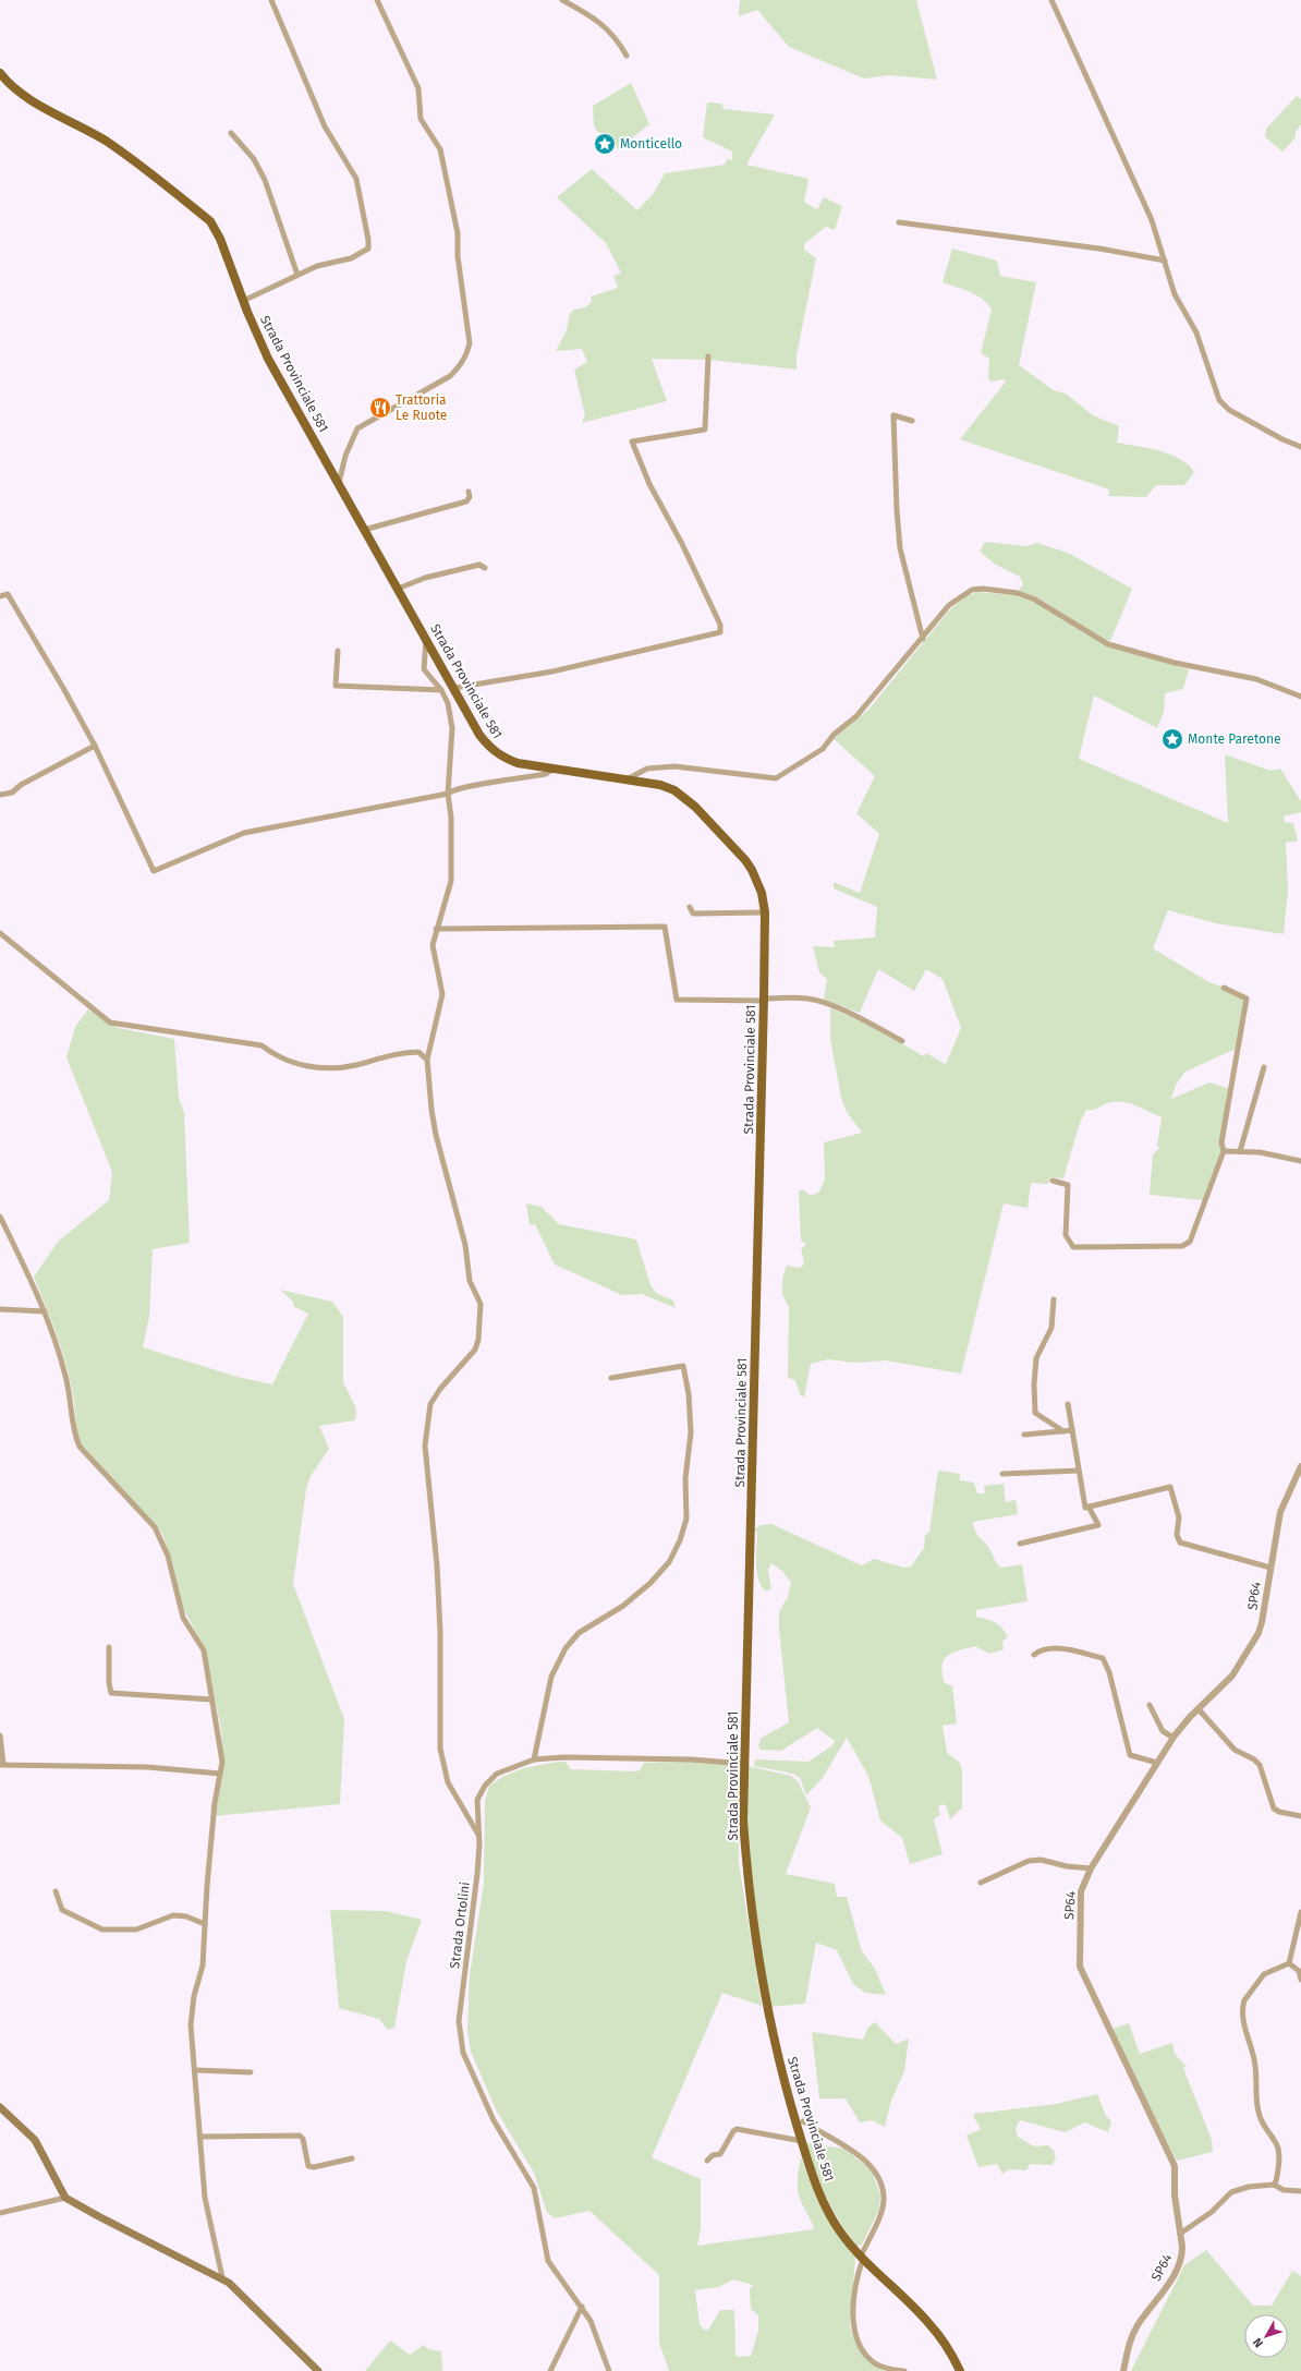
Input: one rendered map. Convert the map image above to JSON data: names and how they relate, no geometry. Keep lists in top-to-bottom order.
{
  "streets": {
    "main road": ["Strada Provinciale 581"],
    "street": ["SP64", "Strada Ortolini"]
  },
  "crossings": [
    ["Strada Provinciale 581", "Strada Ortolini"]
  ],
  "places": {
    "place": ["Monticello", "Monte Paretone"],
    "restaurant": ["Trattoria Le Ruote"]
  },
  "north": "bottom left"
}
